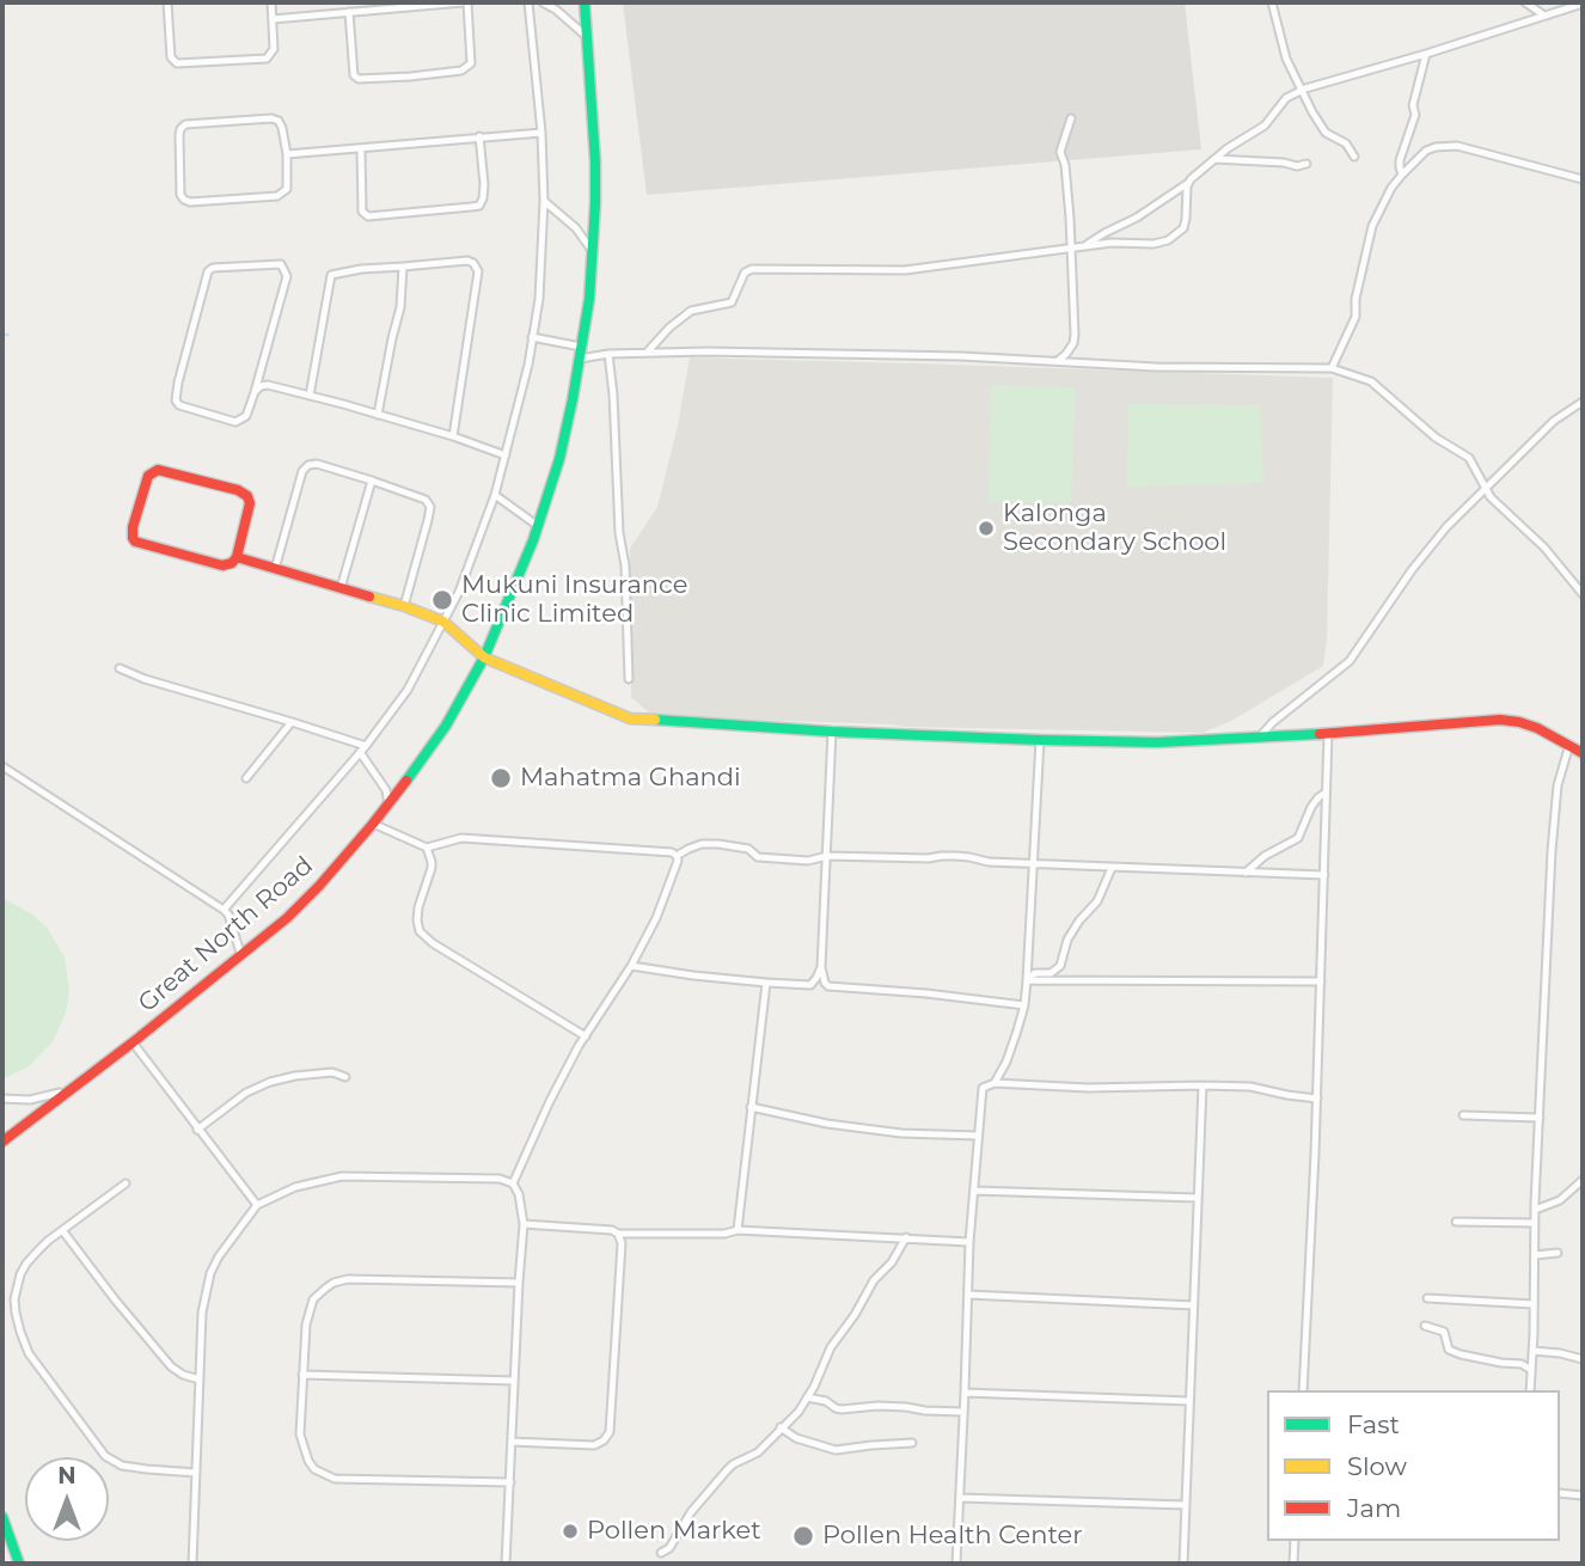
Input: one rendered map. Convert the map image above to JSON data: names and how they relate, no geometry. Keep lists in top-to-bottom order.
{
  "streets": {
    "main road": ["Great North Road"]
  },
  "places": [
    "Kalonga Secondary School",
    "Mukuni Insurance Clinic Limited",
    "Mahatma Ghandi",
    "Pollen Market",
    "Pollen Health Center"
  ],
  "legend": ["Fast", "Slow", "Jam"],
  "north": "top"
}
